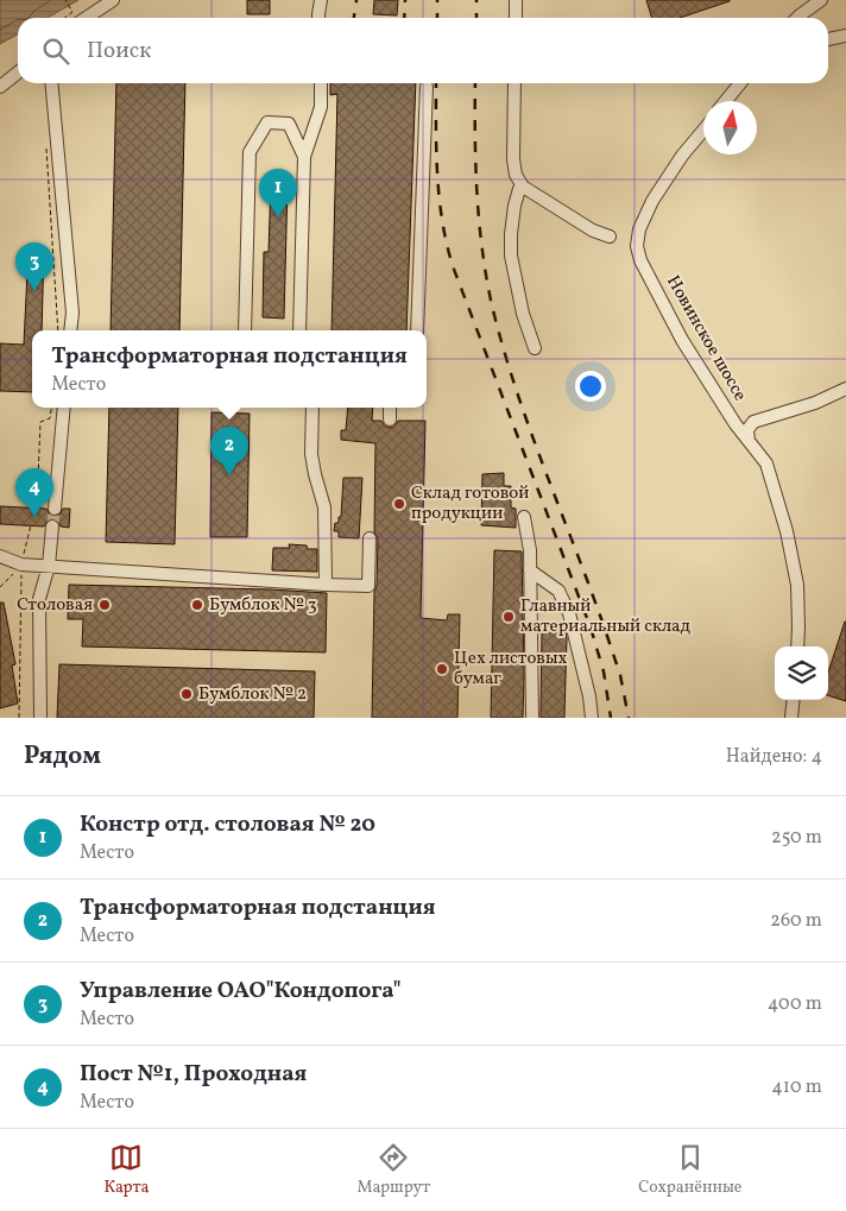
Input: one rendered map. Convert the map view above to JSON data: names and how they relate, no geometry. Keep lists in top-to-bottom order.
{
  "streets": {
    "street": ["Новинское шоссе"]
  },
  "places": [
    "Склад готовой продукции",
    "Столовая",
    "Бумблок № 3",
    "Главный материальный склад",
    "Цех листовых бумаг",
    "Бумблок № 2"
  ],
  "north": "top",
  "page": {
    "search": "Поиск",
    "pins": [
      "1",
      "3",
      "2",
      "4"
    ],
    "popup": ["Трансформаторная подстанция", "Место"],
    "heading": ["Рядом", "Найдено: 4"],
    "list": [
      {
        "mark": "1",
        "name": "Констр отд. столовая № 20",
        "note": "Место",
        "value": "250 m"
      },
      {
        "mark": "2",
        "name": "Трансформаторная подстанция",
        "note": "Место",
        "value": "260 m"
      },
      {
        "mark": "3",
        "name": "Управление ОАО\"Кондопога\"",
        "note": "Место",
        "value": "400 m"
      },
      {
        "mark": "4",
        "name": "Пост №1, Проходная",
        "note": "Место",
        "value": "410 m"
      }
    ],
    "nav": ["Карта", "Маршрут", "Сохранённые"]
  }
}
